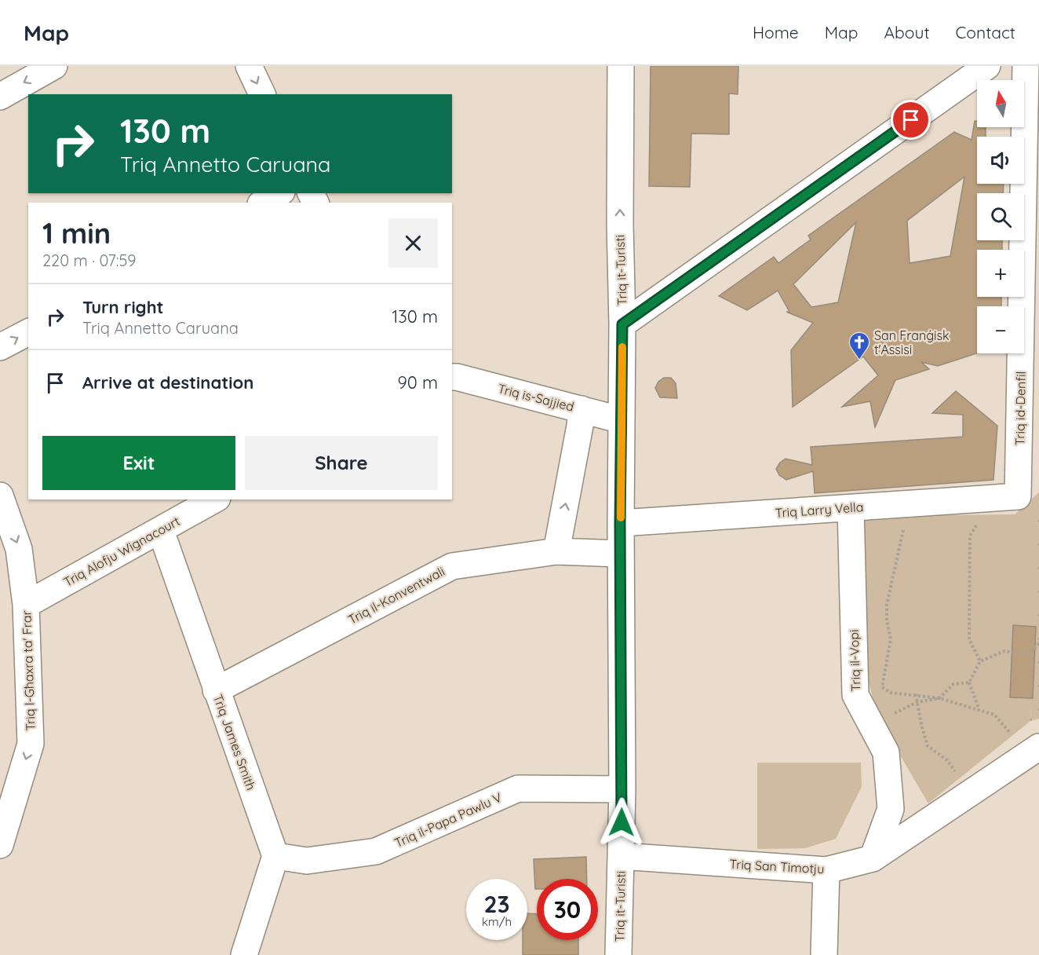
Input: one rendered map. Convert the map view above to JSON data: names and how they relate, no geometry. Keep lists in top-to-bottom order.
{
  "streets": {
    "street": [
      "Triq it-Turisti",
      "Triq is-Sajjied",
      "Triq id-Denfil",
      "Triq Larry Vella",
      "Triq Alofju Wignacourt",
      "Triq il-Konventwali",
      "Triq il-Vopi",
      "Triq l-Għaxra ta' Frar",
      "Triq James Smith",
      "Triq il-Papa Pawlu V",
      "Triq San Timotju"
    ]
  },
  "crossings": [
    ["Triq it-Turisti", "Triq is-Sajjied"],
    ["Triq it-Turisti", "Triq Larry Vella"],
    ["Triq it-Turisti", "Triq il-Konventwali"],
    ["Triq it-Turisti", "Triq il-Papa Pawlu V"],
    ["Triq it-Turisti", "Triq San Timotju"],
    ["Triq id-Denfil", "Triq Larry Vella"],
    ["Triq Larry Vella", "Triq il-Vopi"],
    ["Triq Alofju Wignacourt", "Triq l-Għaxra ta' Frar"],
    ["Triq Alofju Wignacourt", "Triq James Smith"],
    ["Triq il-Konventwali", "Triq James Smith"],
    ["Triq il-Vopi", "Triq San Timotju"],
    ["Triq James Smith", "Triq il-Papa Pawlu V"]
  ],
  "one_way": ["Triq l-Għaxra ta' Frar"],
  "places": {
    "church": ["San Franġisk t'Assisi"]
  },
  "north": "top",
  "page": {
    "header": "Map",
    "nav": [
      "Home",
      "Map",
      "About",
      "Contact"
    ],
    "map_buttons": ["+", "−"],
    "turn": ["130 m", "Triq Annetto Caruana"],
    "heading": ["1 min", "220 m · 07:59"],
    "list": [
      {
        "name": "Turn right",
        "note": "Triq Annetto Caruana",
        "value": "130 m"
      },
      {
        "name": "Arrive at destination",
        "value": "90 m"
      }
    ],
    "buttons": ["Exit", "Share"],
    "speed": "23 km/h",
    "limit": "30"
  }
}
